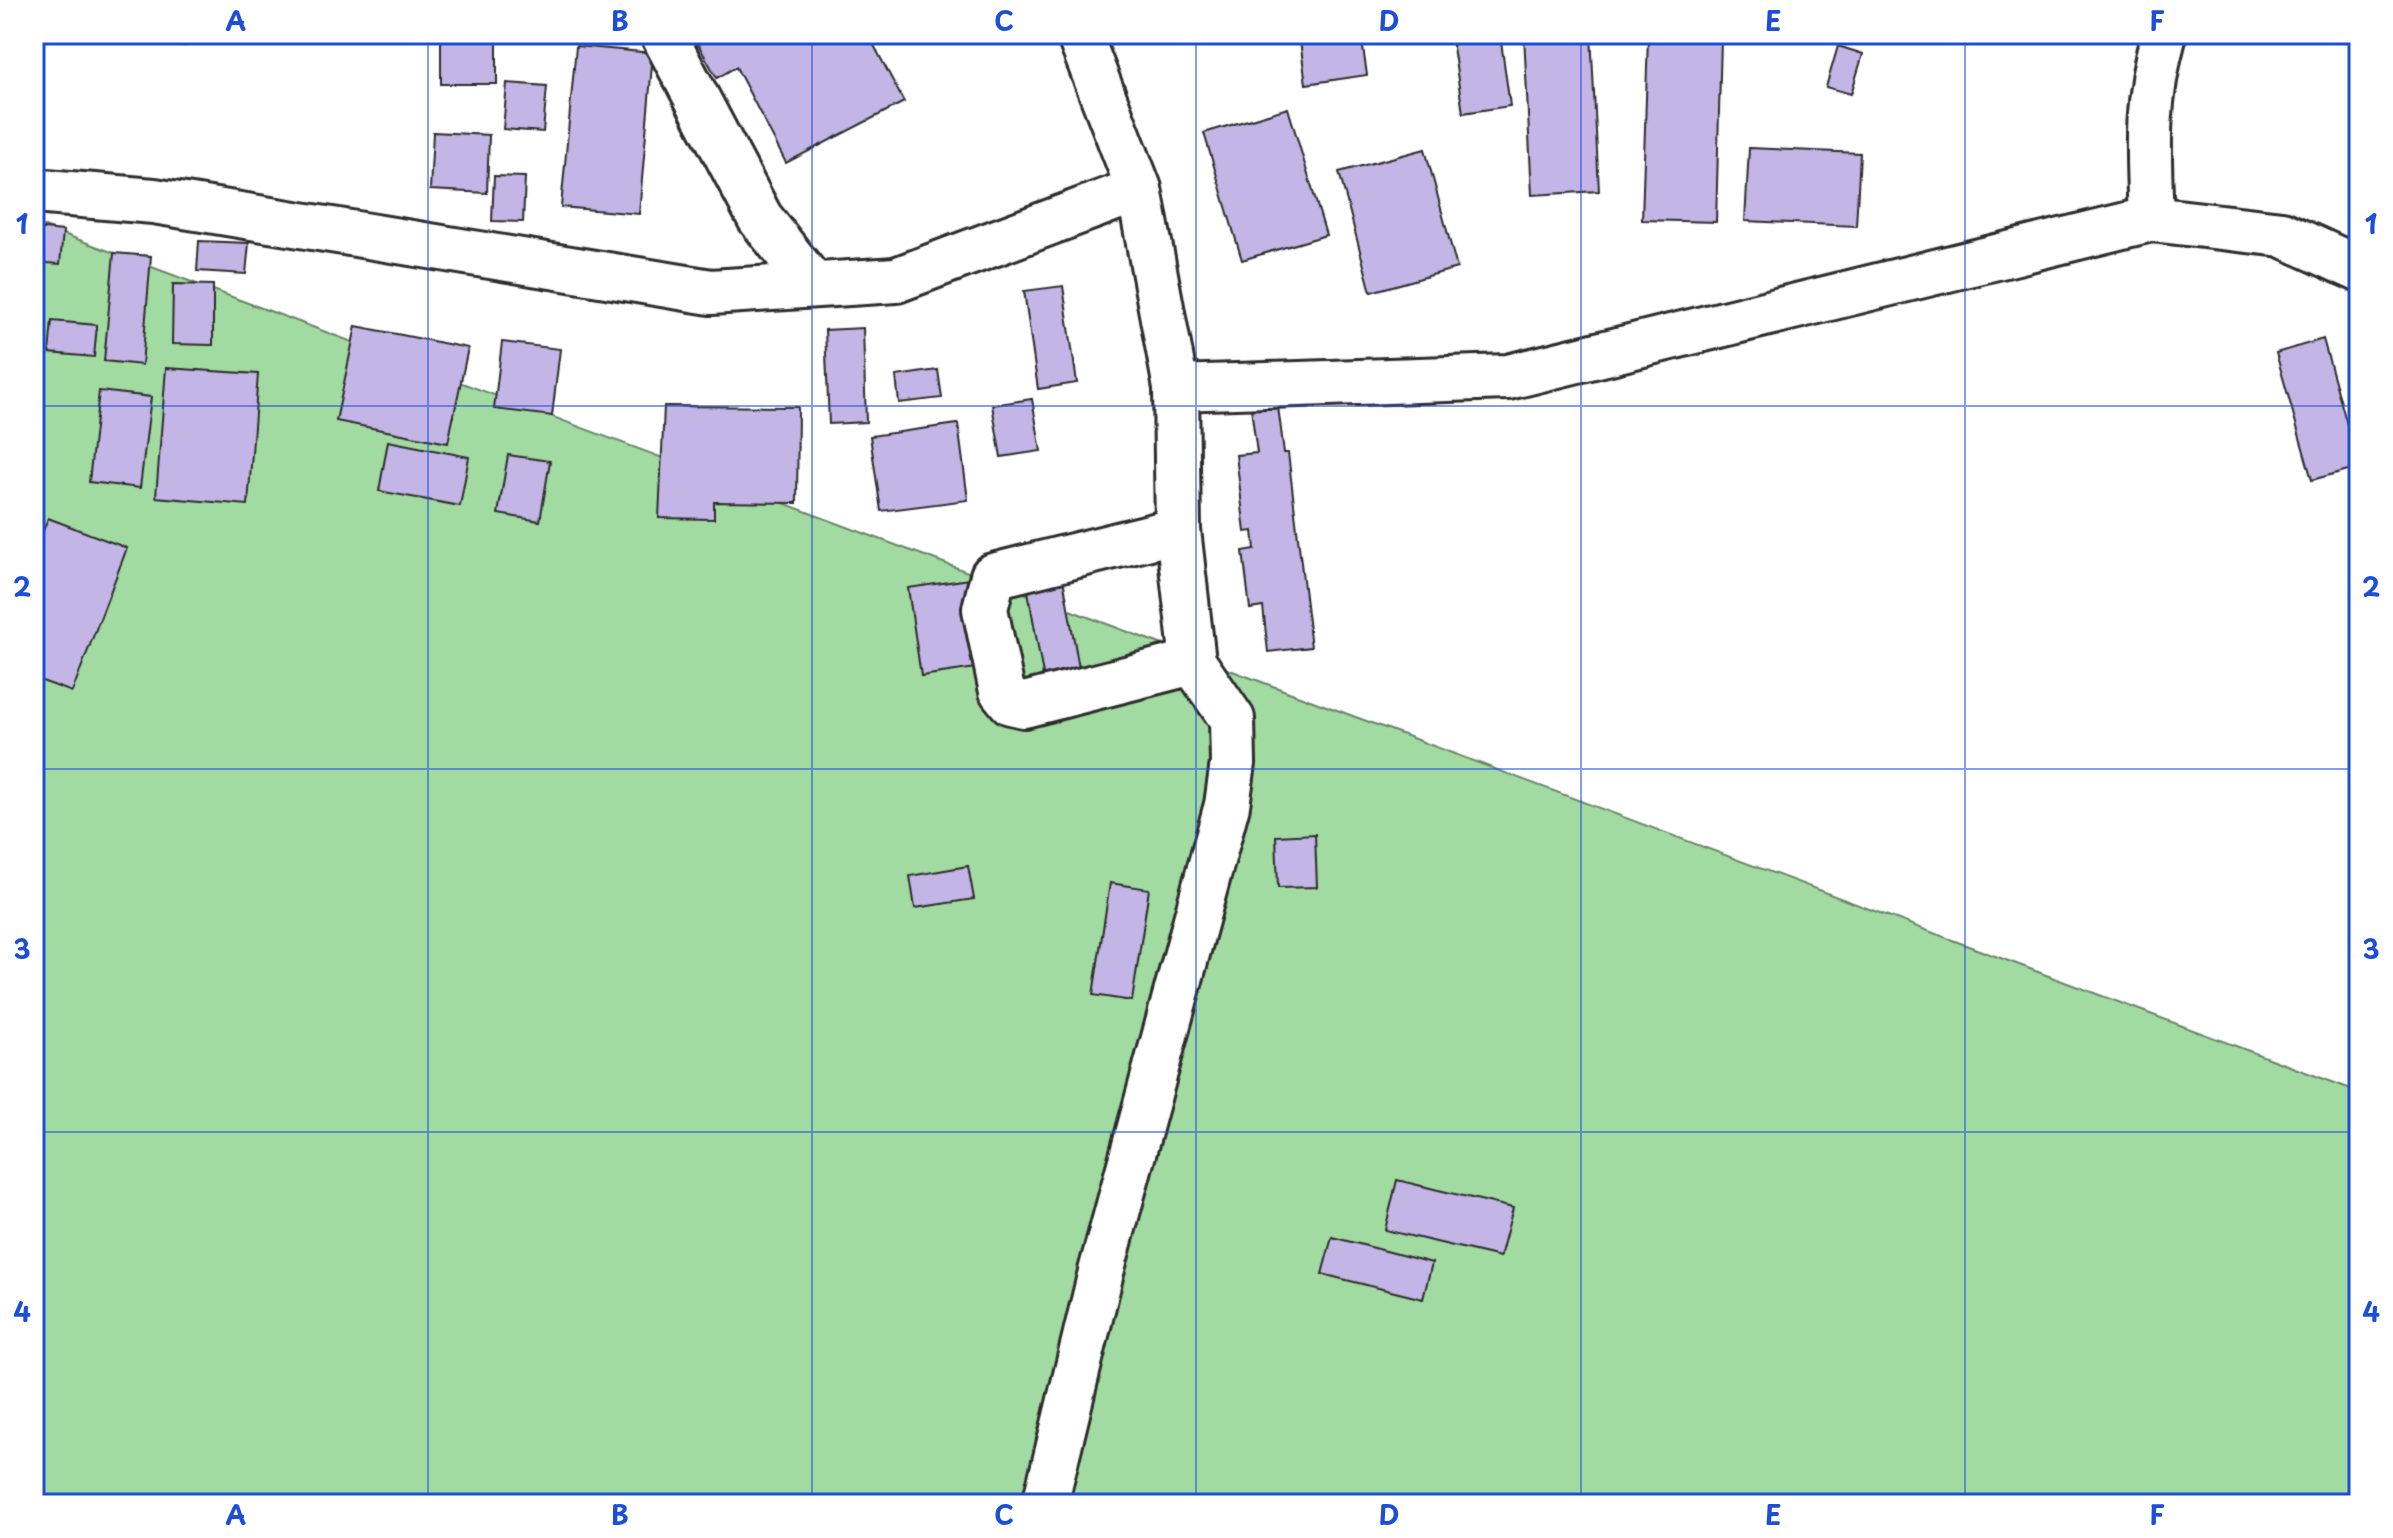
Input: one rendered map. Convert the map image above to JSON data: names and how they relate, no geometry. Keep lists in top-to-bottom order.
{
  "grid": {
    "columns": [
      "A",
      "B",
      "C",
      "D",
      "E",
      "F"
    ],
    "rows": [
      "1",
      "2",
      "3",
      "4"
    ]
  }
}
